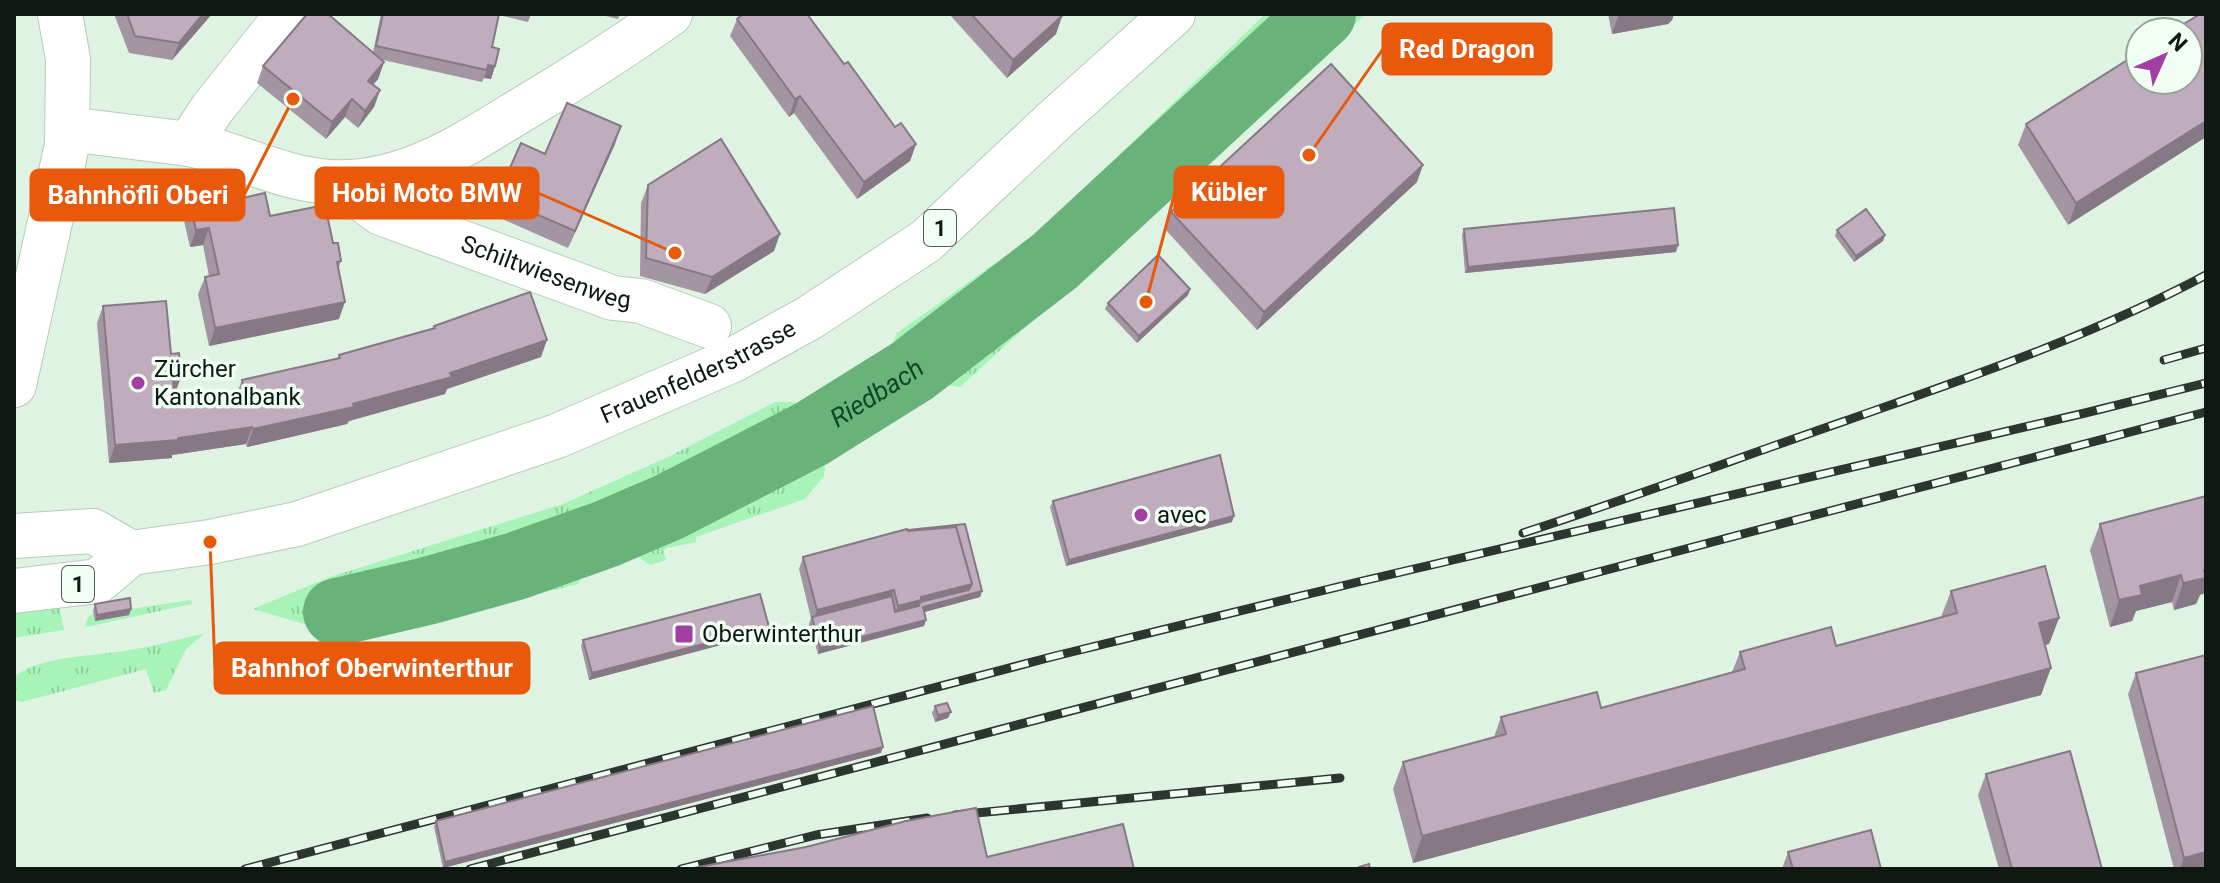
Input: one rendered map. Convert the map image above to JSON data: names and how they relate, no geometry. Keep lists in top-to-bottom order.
{
  "streets": {
    "street": ["1", "Schiltwiesenweg", "Frauenfelderstrasse"]
  },
  "crossings": [
    ["1", "Frauenfelderstrasse"]
  ],
  "water": ["Riedbach"],
  "places": {
    "other": [
      "Bahnhöfli Oberi",
      "Red Dragon",
      "Hobi Moto BMW",
      "Kübler",
      "Zürcher Kantonalbank",
      "avec",
      "Bahnhof Oberwinterthur"
    ],
    "transit": ["Oberwinterthur"]
  },
  "north": "top right"
}
